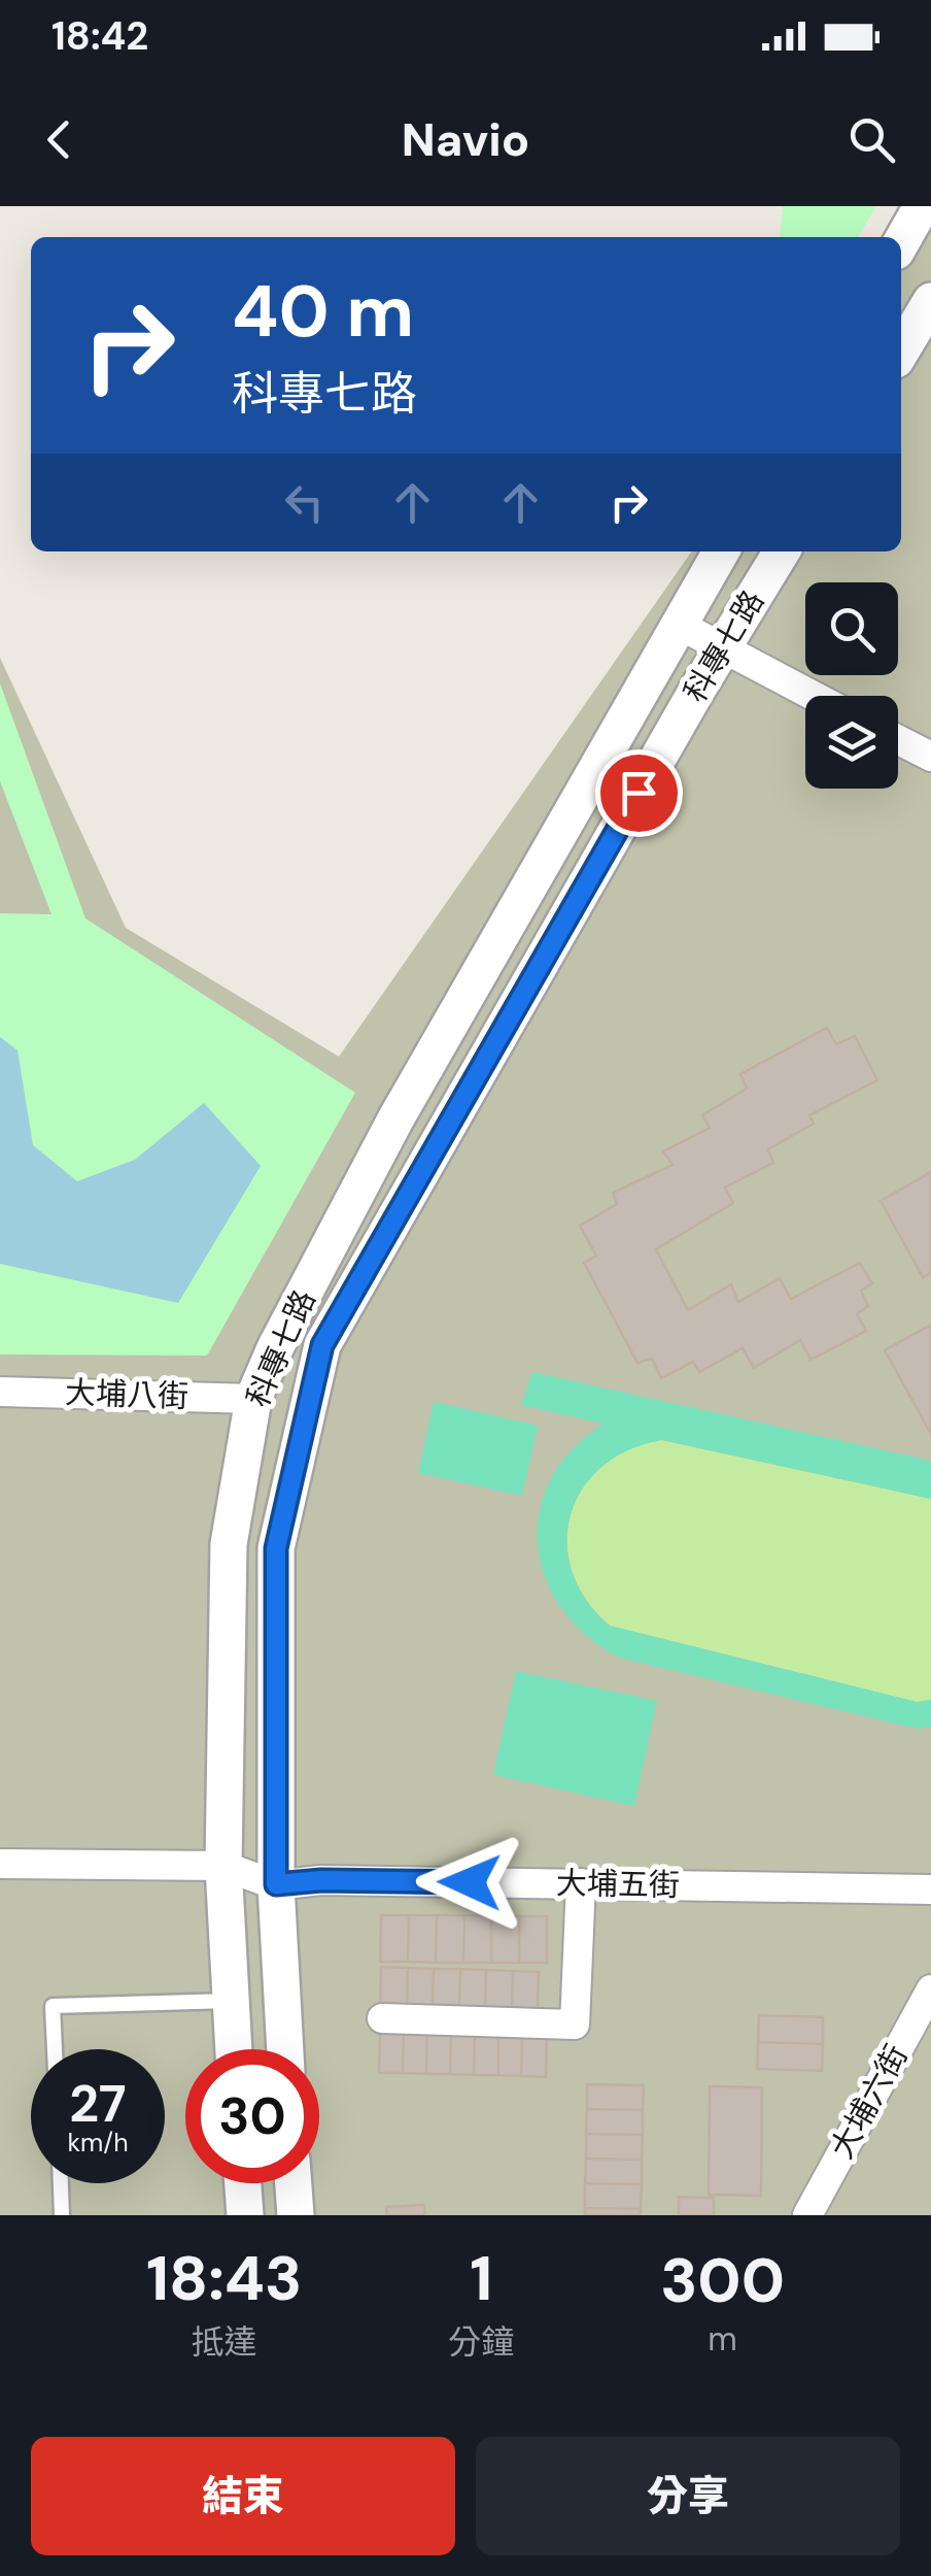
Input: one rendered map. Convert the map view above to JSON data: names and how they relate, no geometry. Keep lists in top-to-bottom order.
{
  "streets": {
    "street": [
      "科專七路",
      "大埔八街",
      "大埔五街",
      "大埔六街"
    ]
  },
  "crossings": [
    ["科專七路", "大埔八街"],
    ["科專七路", "大埔五街"]
  ],
  "page": {
    "status": "18:42",
    "header": "Navio",
    "turn": ["40 m", "科專七路"],
    "speed": "27 km/h",
    "limit": "30",
    "eta": [
      "18:43",
      "抵達",
      "1",
      "分鐘",
      "300",
      "m"
    ],
    "buttons": ["結束", "分享"]
  }
}
